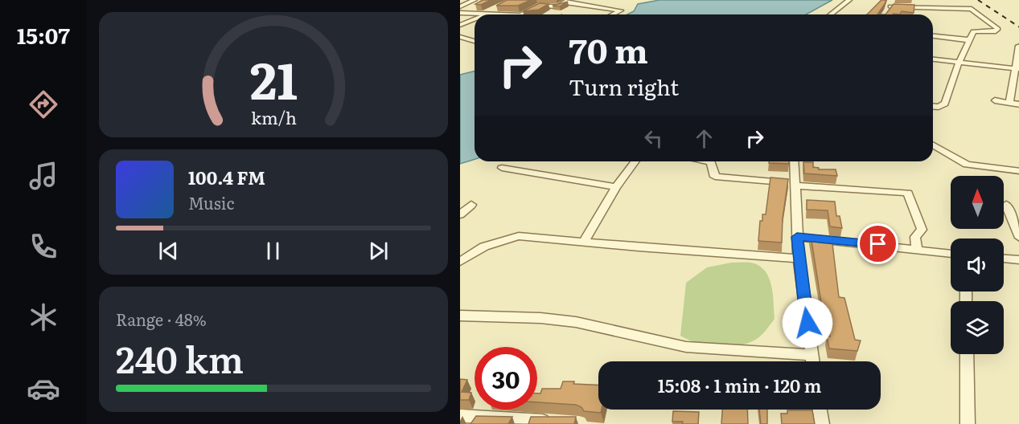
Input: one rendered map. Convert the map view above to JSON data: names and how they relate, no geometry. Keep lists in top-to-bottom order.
{
  "north": "top",
  "page": {
    "tabs": "15:07",
    "turn": ["70 m", "Turn right"],
    "song": ["100.4 FM", "Music"],
    "tile": ["Range · 48%", "240 km"],
    "limit": "30",
    "trip": "15:08 · 1 min · 120 m",
    "gauge": ["21", "km/h"]
  }
}
